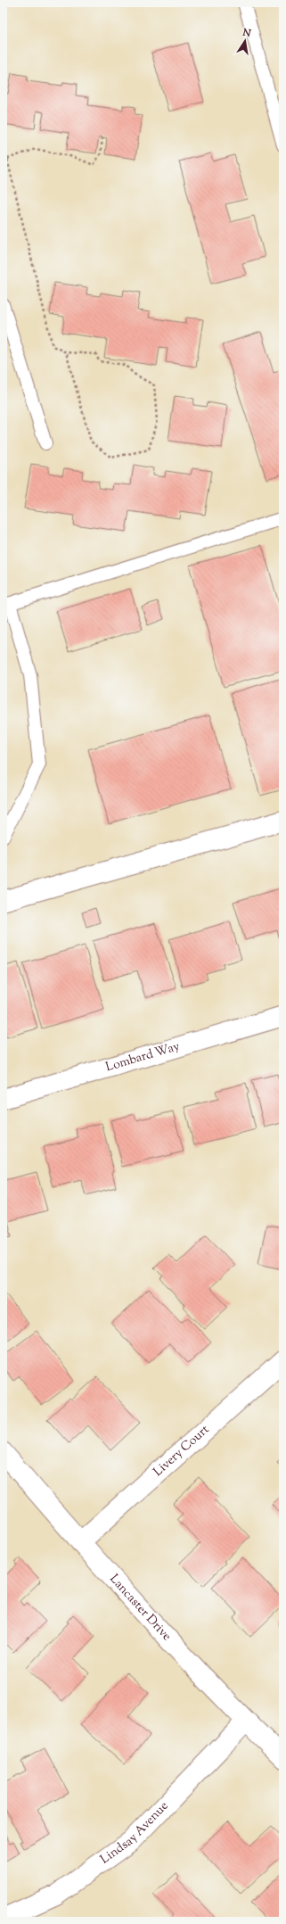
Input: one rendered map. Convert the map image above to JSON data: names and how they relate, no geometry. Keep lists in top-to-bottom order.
{
  "streets": {
    "street": [
      "Lombard Way",
      "Livery Court",
      "Lancaster Drive",
      "Lindsay Avenue"
    ]
  },
  "crossings": [
    ["Livery Court", "Lancaster Drive"],
    ["Lancaster Drive", "Lindsay Avenue"]
  ],
  "north": "top"
}
